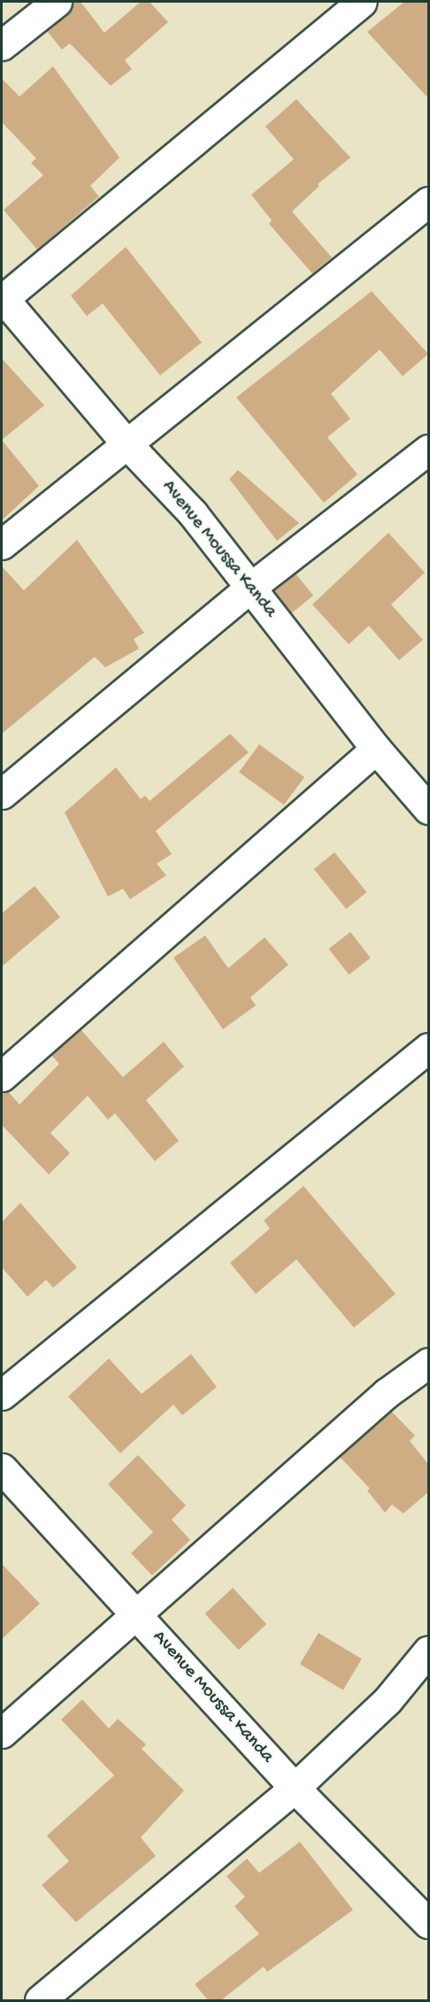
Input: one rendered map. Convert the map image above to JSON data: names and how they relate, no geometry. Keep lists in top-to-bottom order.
{
  "streets": {
    "street": ["Avenue Moussa Kanda"]
  }
}
